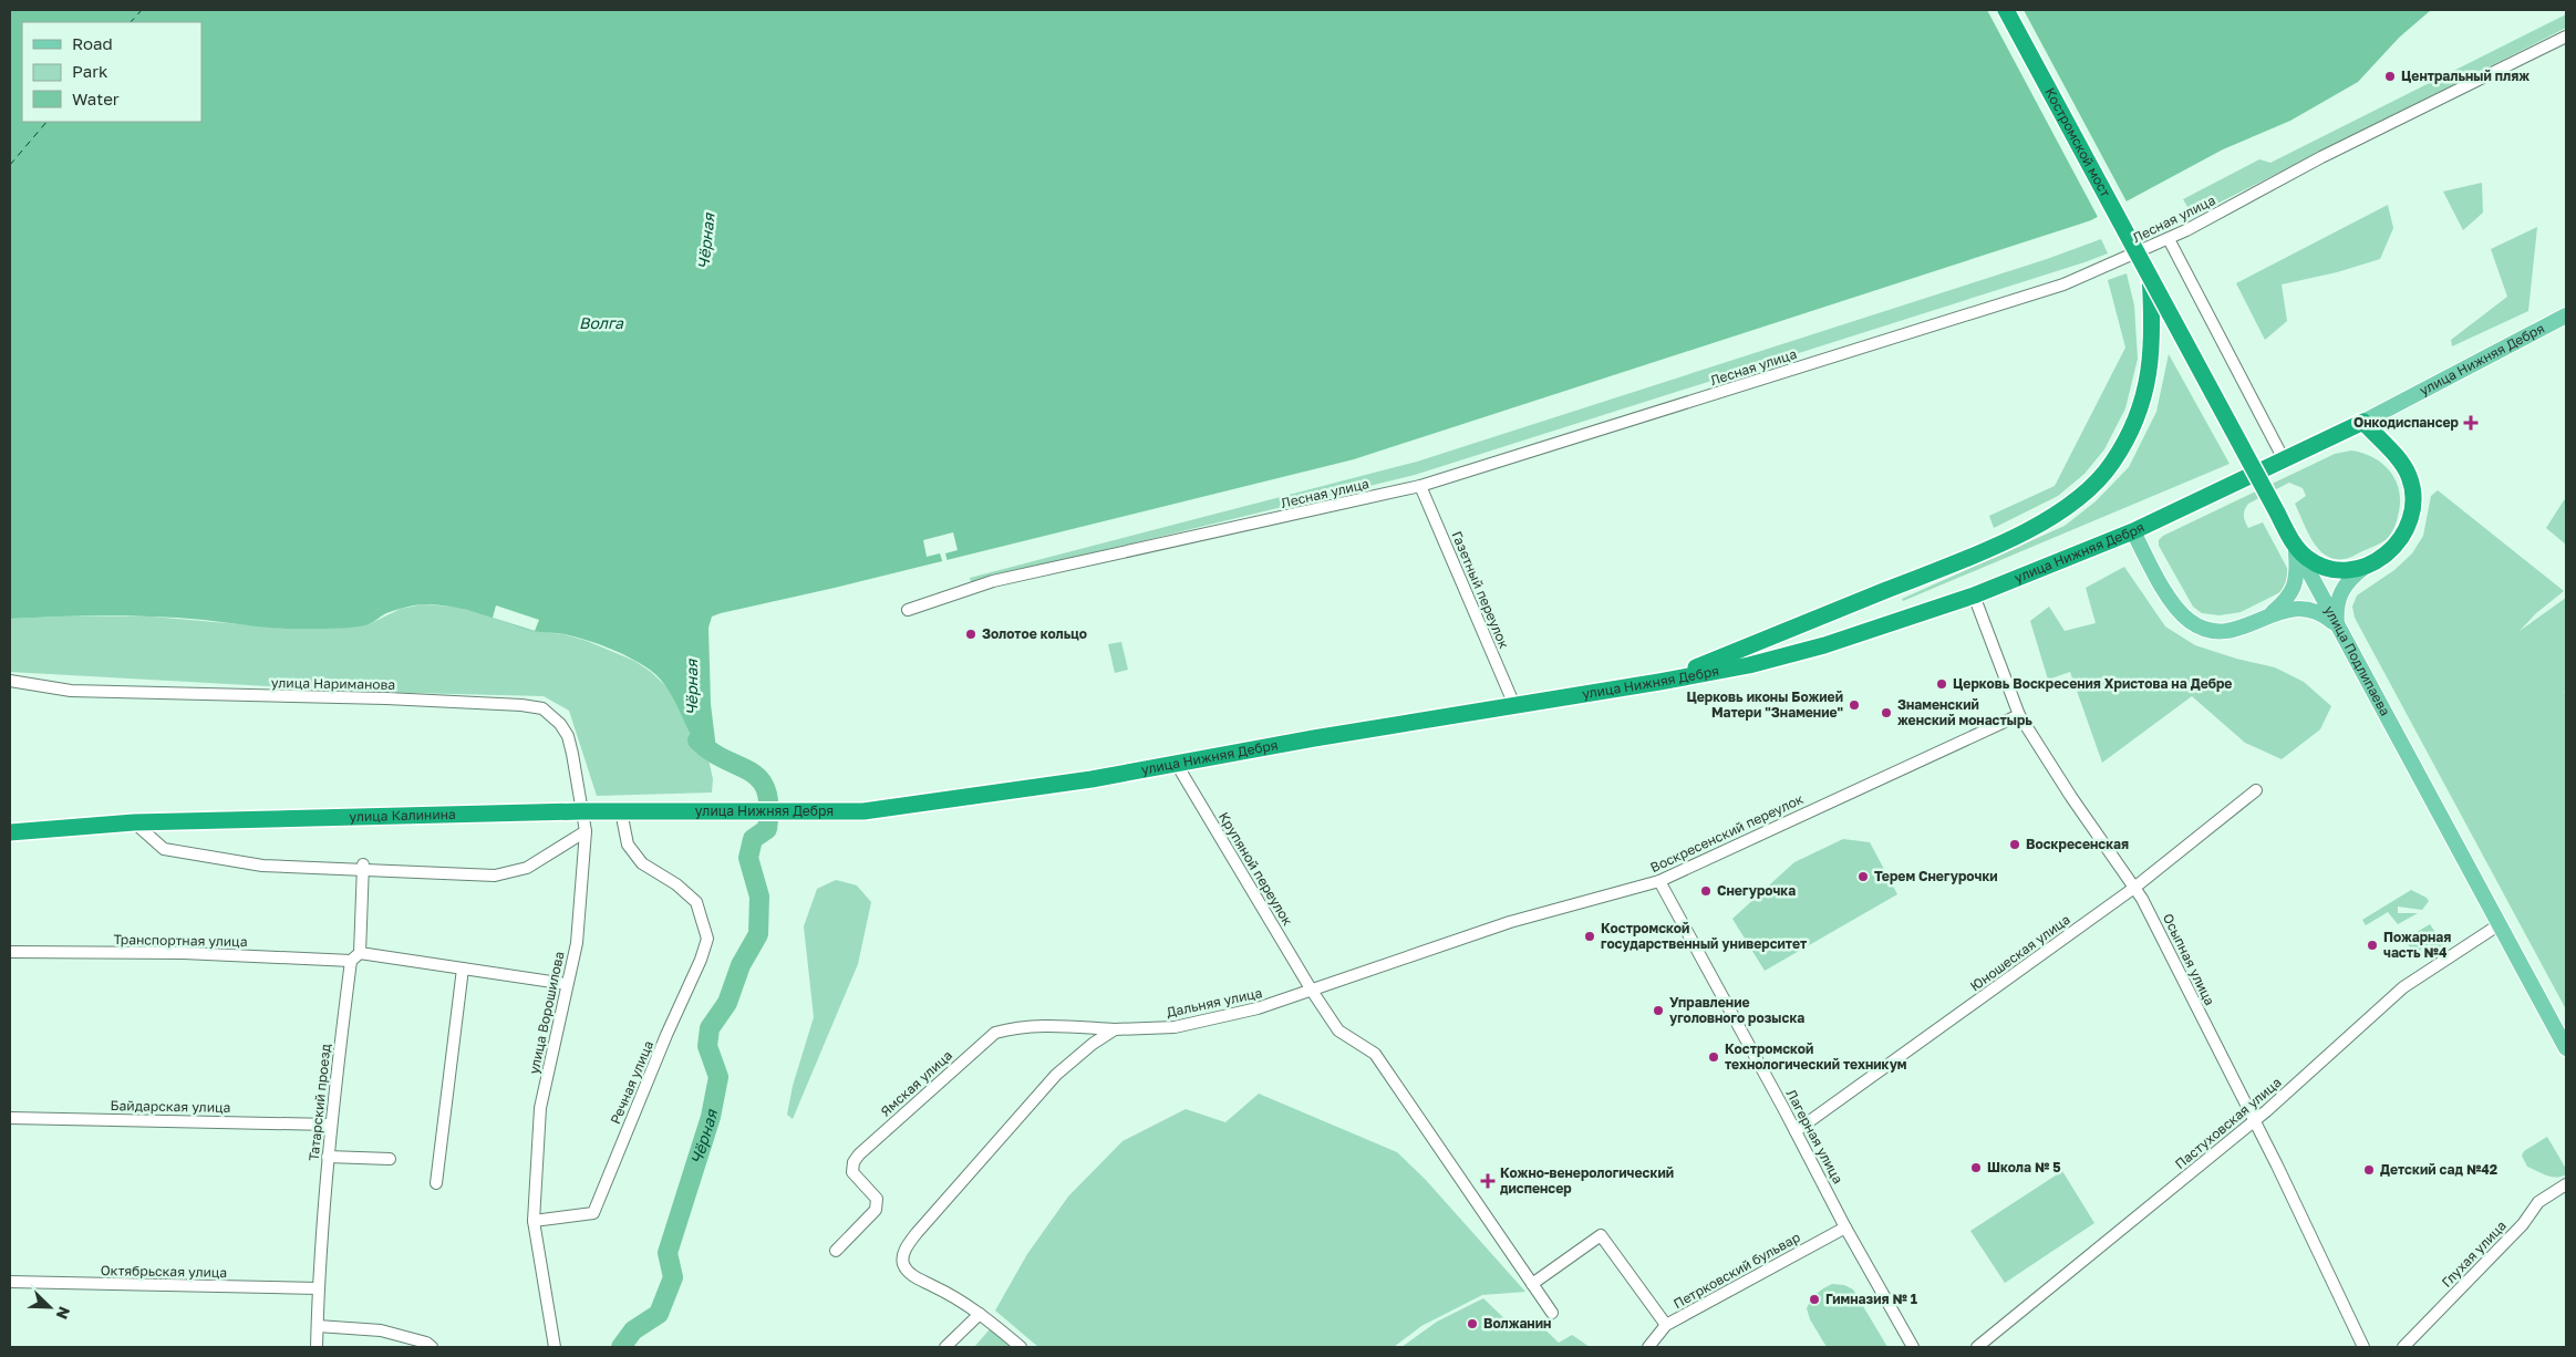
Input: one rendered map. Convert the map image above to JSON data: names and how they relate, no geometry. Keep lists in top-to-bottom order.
{
  "streets": {
    "highway": [
      "Костромской мост",
      "улица Нижняя Дебря",
      "улица Подлипаева",
      "улица Калинина"
    ],
    "street": [
      "Лесная улица",
      "Газетный переулок",
      "улица Нариманова",
      "Воскресенский переулок",
      "Крупяной переулок",
      "Транспортная улица",
      "Юношеская улица",
      "Осыпная улица",
      "Дальняя улица",
      "улица Ворошилова",
      "Речная улица",
      "Ямская улица",
      "Татарский проезд",
      "Байдарская улица",
      "Пастуховская улица",
      "Лагерная улица",
      "Глухая улица",
      "Петрковский бульвар",
      "Октябрьская улица"
    ]
  },
  "crossings": [
    ["Костромской мост", "улица Подлипаева"],
    ["Лесная улица", "Газетный переулок"],
    ["улица Нижняя Дебря", "Газетный переулок"],
    ["улица Нижняя Дебря", "улица Калинина"],
    ["улица Нижняя Дебря", "Крупяной переулок"],
    ["улица Нижняя Дебря", "Осыпная улица"],
    ["улица Подлипаева", "Пастуховская улица"],
    ["улица Нариманова", "улица Калинина"],
    ["улица Нариманова", "улица Ворошилова"],
    ["улица Калинина", "улица Ворошилова"],
    ["улица Калинина", "Речная улица"],
    ["Воскресенский переулок", "Крупяной переулок"],
    ["Воскресенский переулок", "Осыпная улица"],
    ["Воскресенский переулок", "Дальняя улица"],
    ["Воскресенский переулок", "Лагерная улица"],
    ["Крупяной переулок", "Дальняя улица"],
    ["Транспортная улица", "Татарский проезд"],
    ["Юношеская улица", "Осыпная улица"],
    ["Юношеская улица", "Лагерная улица"],
    ["Осыпная улица", "Пастуховская улица"],
    ["Дальняя улица", "Ямская улица"],
    ["улица Ворошилова", "Речная улица"],
    ["Татарский проезд", "Байдарская улица"],
    ["Татарский проезд", "Октябрьская улица"],
    ["Лагерная улица", "Петрковский бульвар"]
  ],
  "water": ["Чёрная", "Волга"],
  "places": {
    "other": [
      "Центральный пляж",
      "Золотое кольцо",
      "Церковь Воскресения Христова на Дебре",
      "Церковь иконы Божией Матери \"Знамение\"",
      "Знаменский женский монастырь",
      "Воскресенская",
      "Терем Cнегурочки",
      "Снегурочка",
      "Костромской государственный университет",
      "Пожарная часть №4",
      "Управление уголовного розыска",
      "Костромской технологический техникум",
      "Школа № 5",
      "Детский сад №42",
      "Гимназия № 1",
      "Волжанин"
    ],
    "health": ["Онкодиспансер", "Кожно-венерологический диспенсер"]
  },
  "legend": ["Road", "Park", "Water"],
  "north": "bottom right"
}
